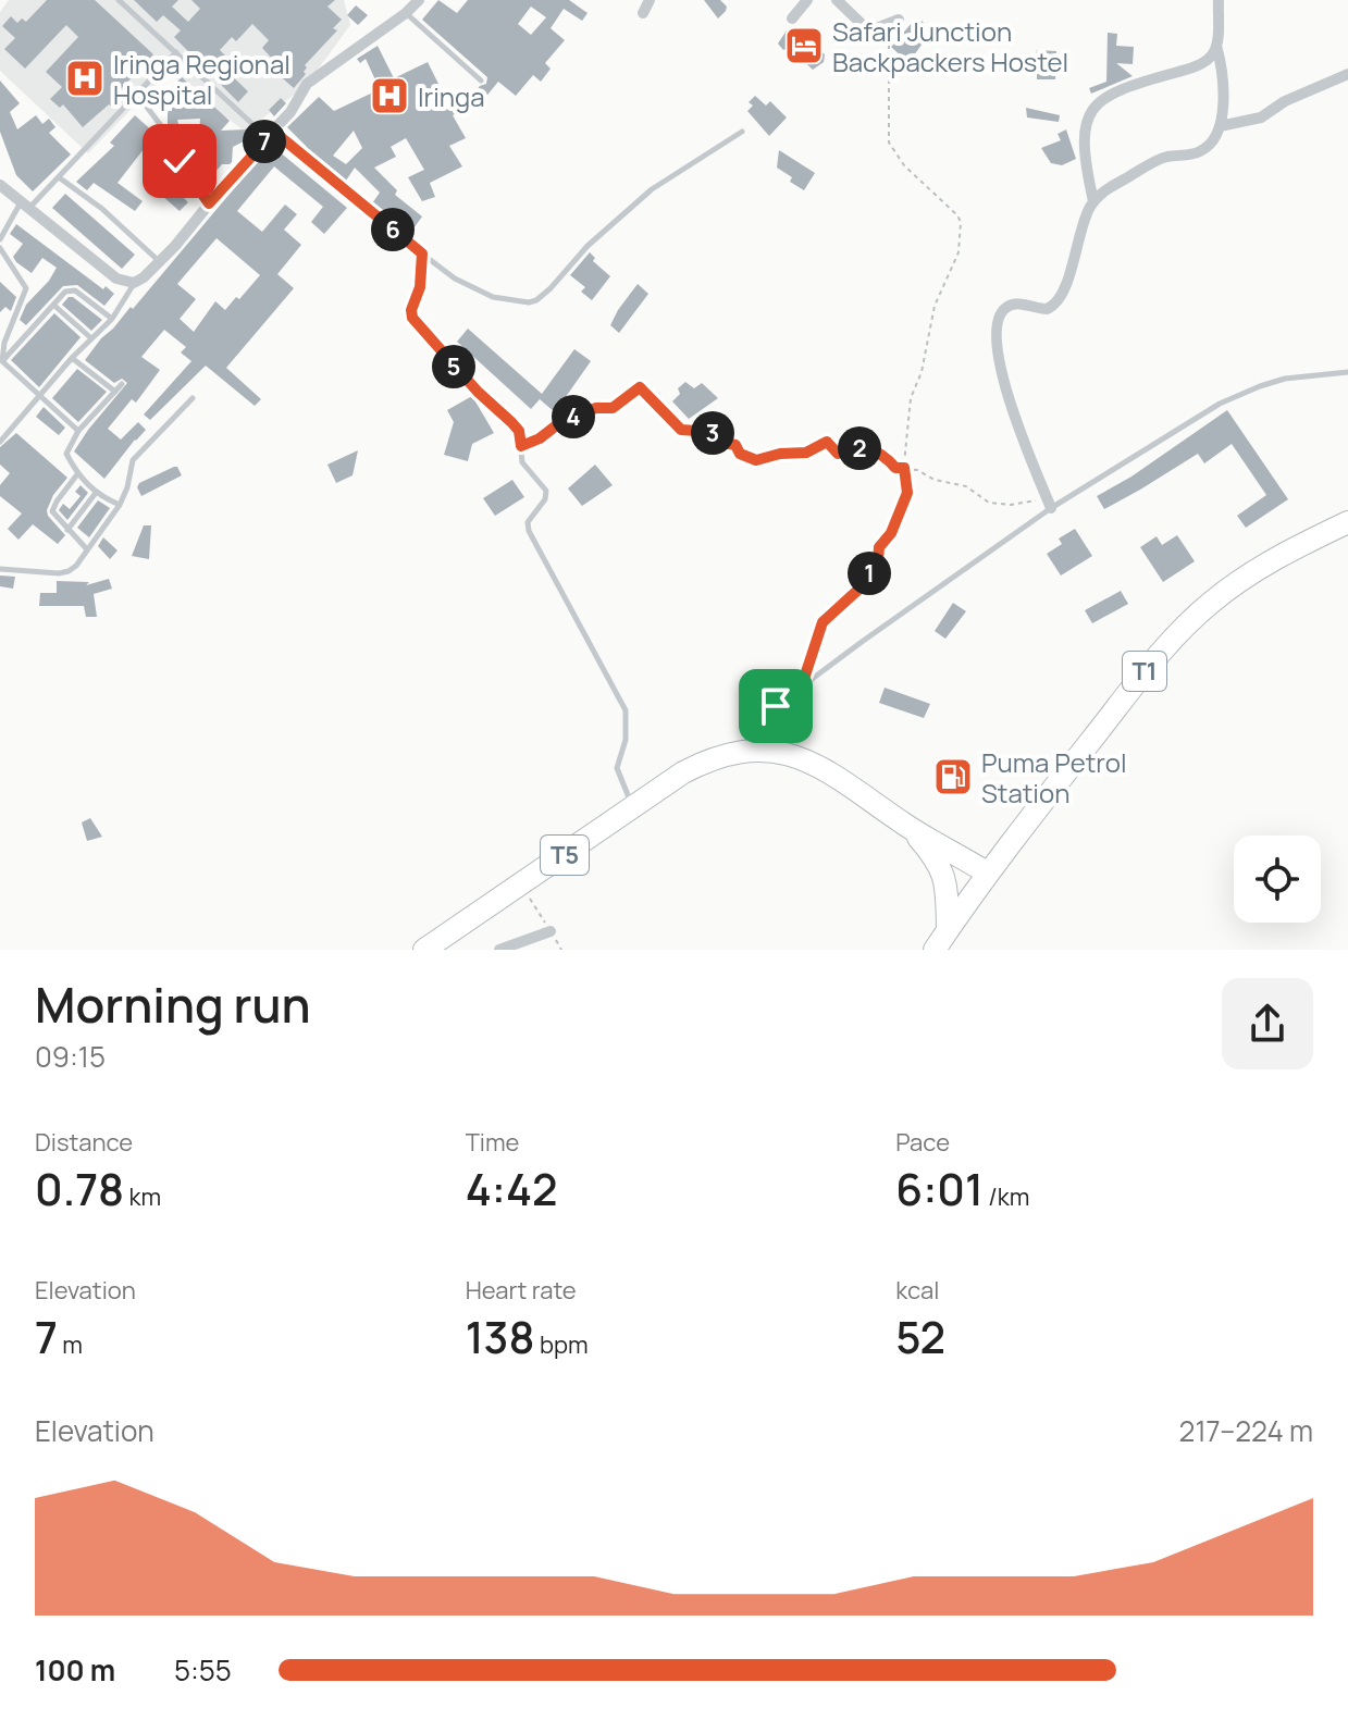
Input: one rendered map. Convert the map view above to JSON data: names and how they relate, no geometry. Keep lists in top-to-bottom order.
{
  "streets": {
    "highway": ["T1", "T5"]
  },
  "crossings": [
    ["T1", "T5"]
  ],
  "places": {
    "hotel": ["Safari Junction Backpackers Hostel"],
    "hospital": ["Iringa Regional Hospital", "Iringa"],
    "fuel station": ["Puma Petrol Station"]
  },
  "page": {
    "pins": [
      "7",
      "6",
      "5",
      "4",
      "3",
      "2",
      "1"
    ],
    "heading": ["Morning run", "09:15"],
    "stats": [
      ["Distance", "0.78 km"],
      ["Time", "4:42"],
      ["Pace", "6:01 /km"],
      ["Elevation", "7 m"],
      ["Heart rate", "138 bpm"],
      ["kcal", "52"]
    ],
    "chart": ["Elevation", "217–224 m"],
    "list": [
      {
        "name": "100 m",
        "note": "5:55"
      }
    ]
  }
}
